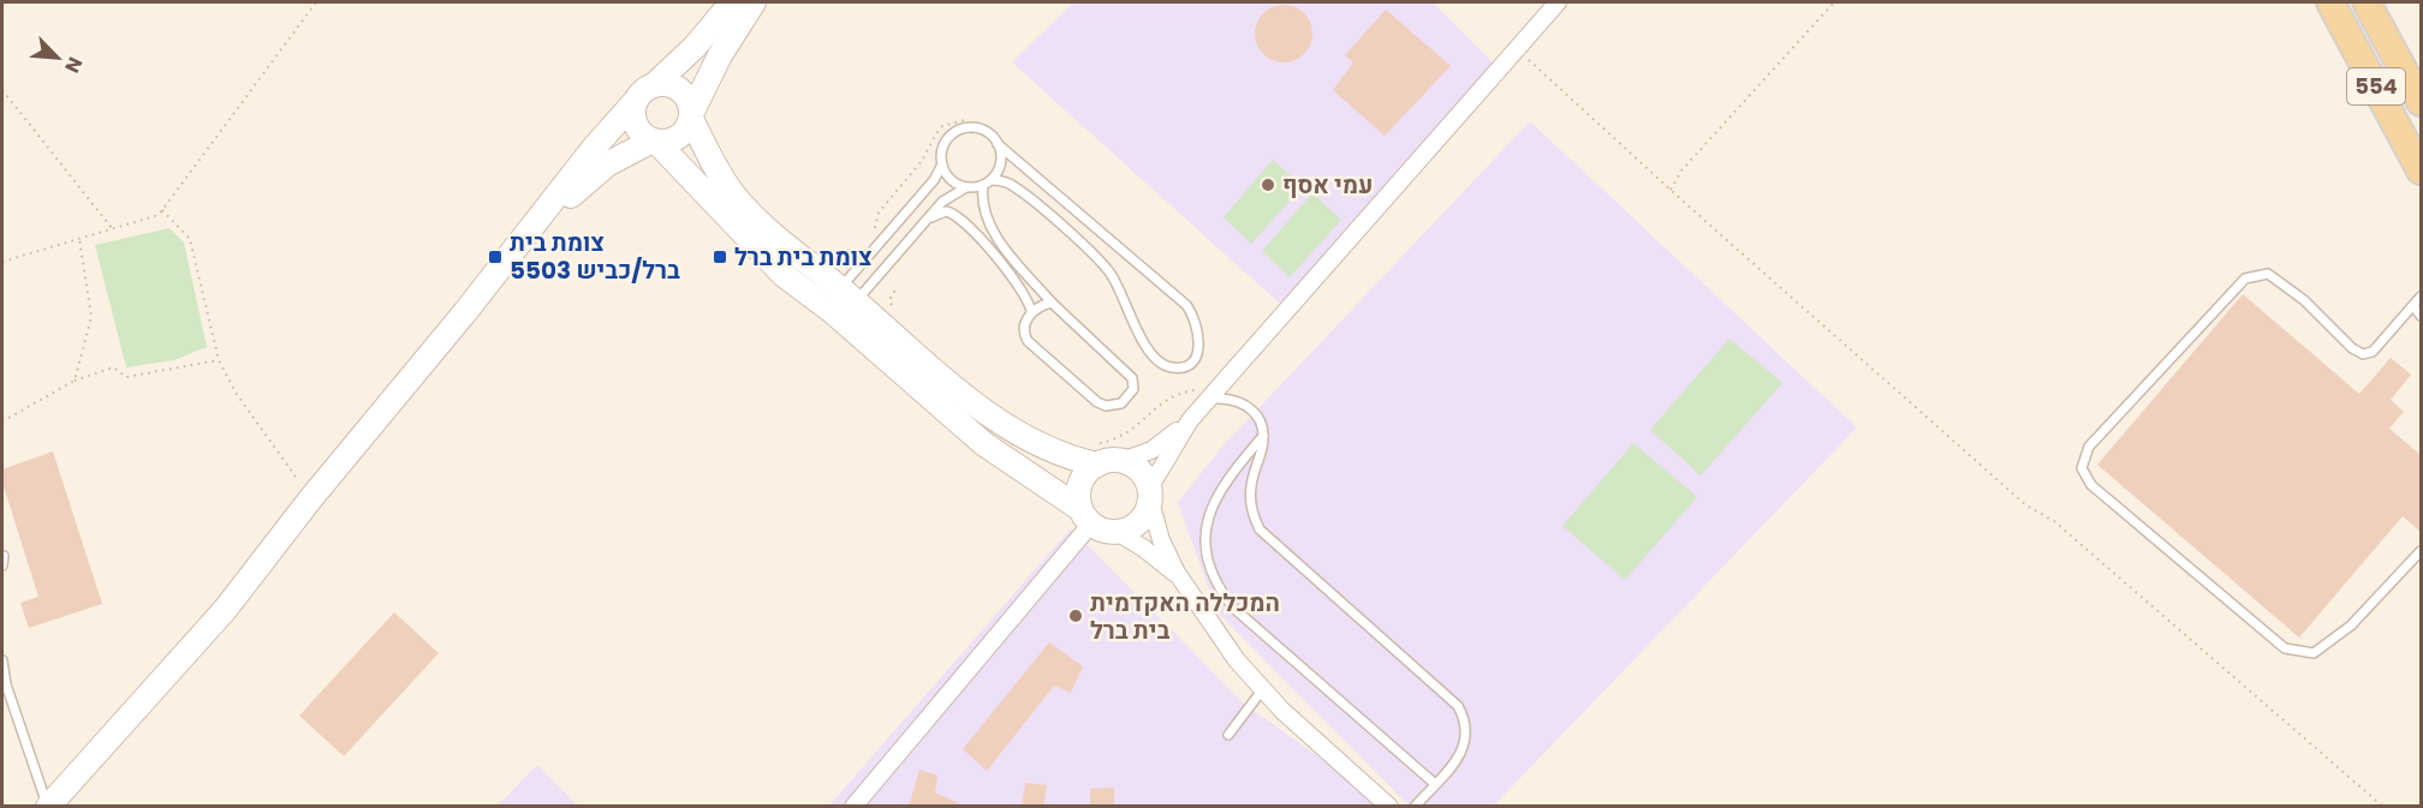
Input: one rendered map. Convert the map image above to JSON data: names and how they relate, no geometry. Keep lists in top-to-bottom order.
{
  "streets": {
    "main road": ["554"]
  },
  "places": {
    "other": ["עמי אסף", "המכללה האקדמית בית ברל"],
    "transit": ["צומת בית ברל/כביש 5503", "צומת בית ברל"]
  },
  "north": "bottom right"
}
